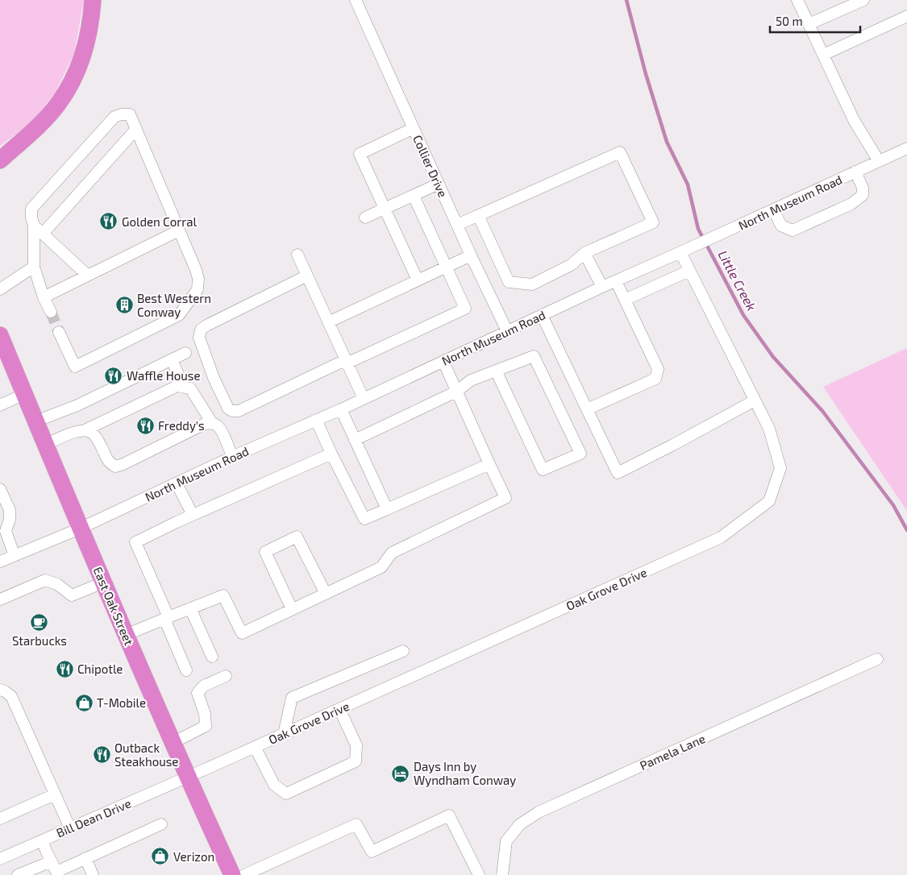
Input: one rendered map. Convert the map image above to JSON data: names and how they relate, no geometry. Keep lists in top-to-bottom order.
{
  "streets": {
    "highway": ["East Oak Street"],
    "street": [
      "Collier Drive",
      "North Museum Road",
      "Oak Grove Drive",
      "Pamela Lane",
      "Bill Dean Drive"
    ]
  },
  "crossings": [
    ["Collier Drive", "North Museum Road"],
    ["North Museum Road", "Oak Grove Drive"],
    ["North Museum Road", "East Oak Street"],
    ["Oak Grove Drive", "East Oak Street"],
    ["Oak Grove Drive", "Bill Dean Drive"],
    ["East Oak Street", "Bill Dean Drive"]
  ],
  "water": ["Little Creek"],
  "places": {
    "restaurant": [
      "Golden Corral",
      "Waffle House",
      "Freddy's",
      "Chipotle",
      "Outback Steakhouse"
    ],
    "building": ["Best Western Conway"],
    "cafe": ["Starbucks"],
    "shop": ["T-Mobile", "Verizon"],
    "hotel": ["Days Inn by Wyndham Conway"]
  },
  "scale_bar": "50 m"
}
